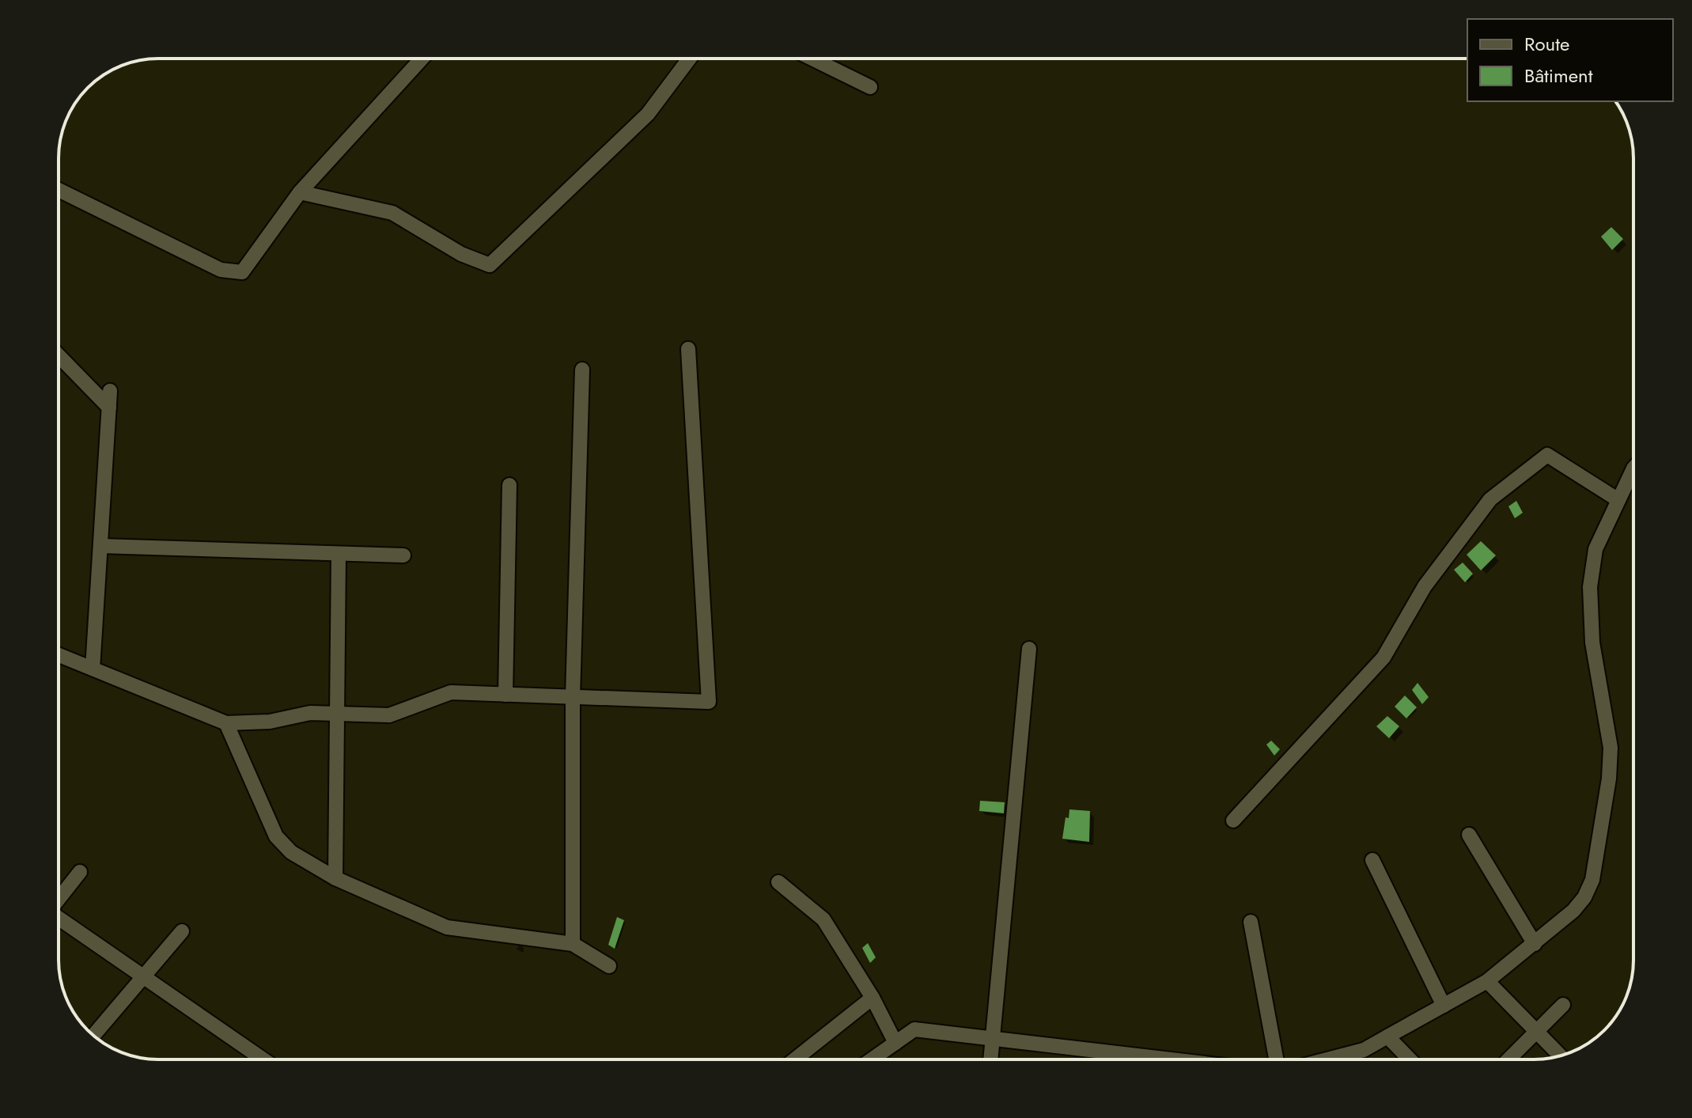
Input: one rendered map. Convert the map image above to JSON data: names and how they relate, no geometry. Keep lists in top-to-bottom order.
{
  "legend": ["Route", "Bâtiment"]
}
